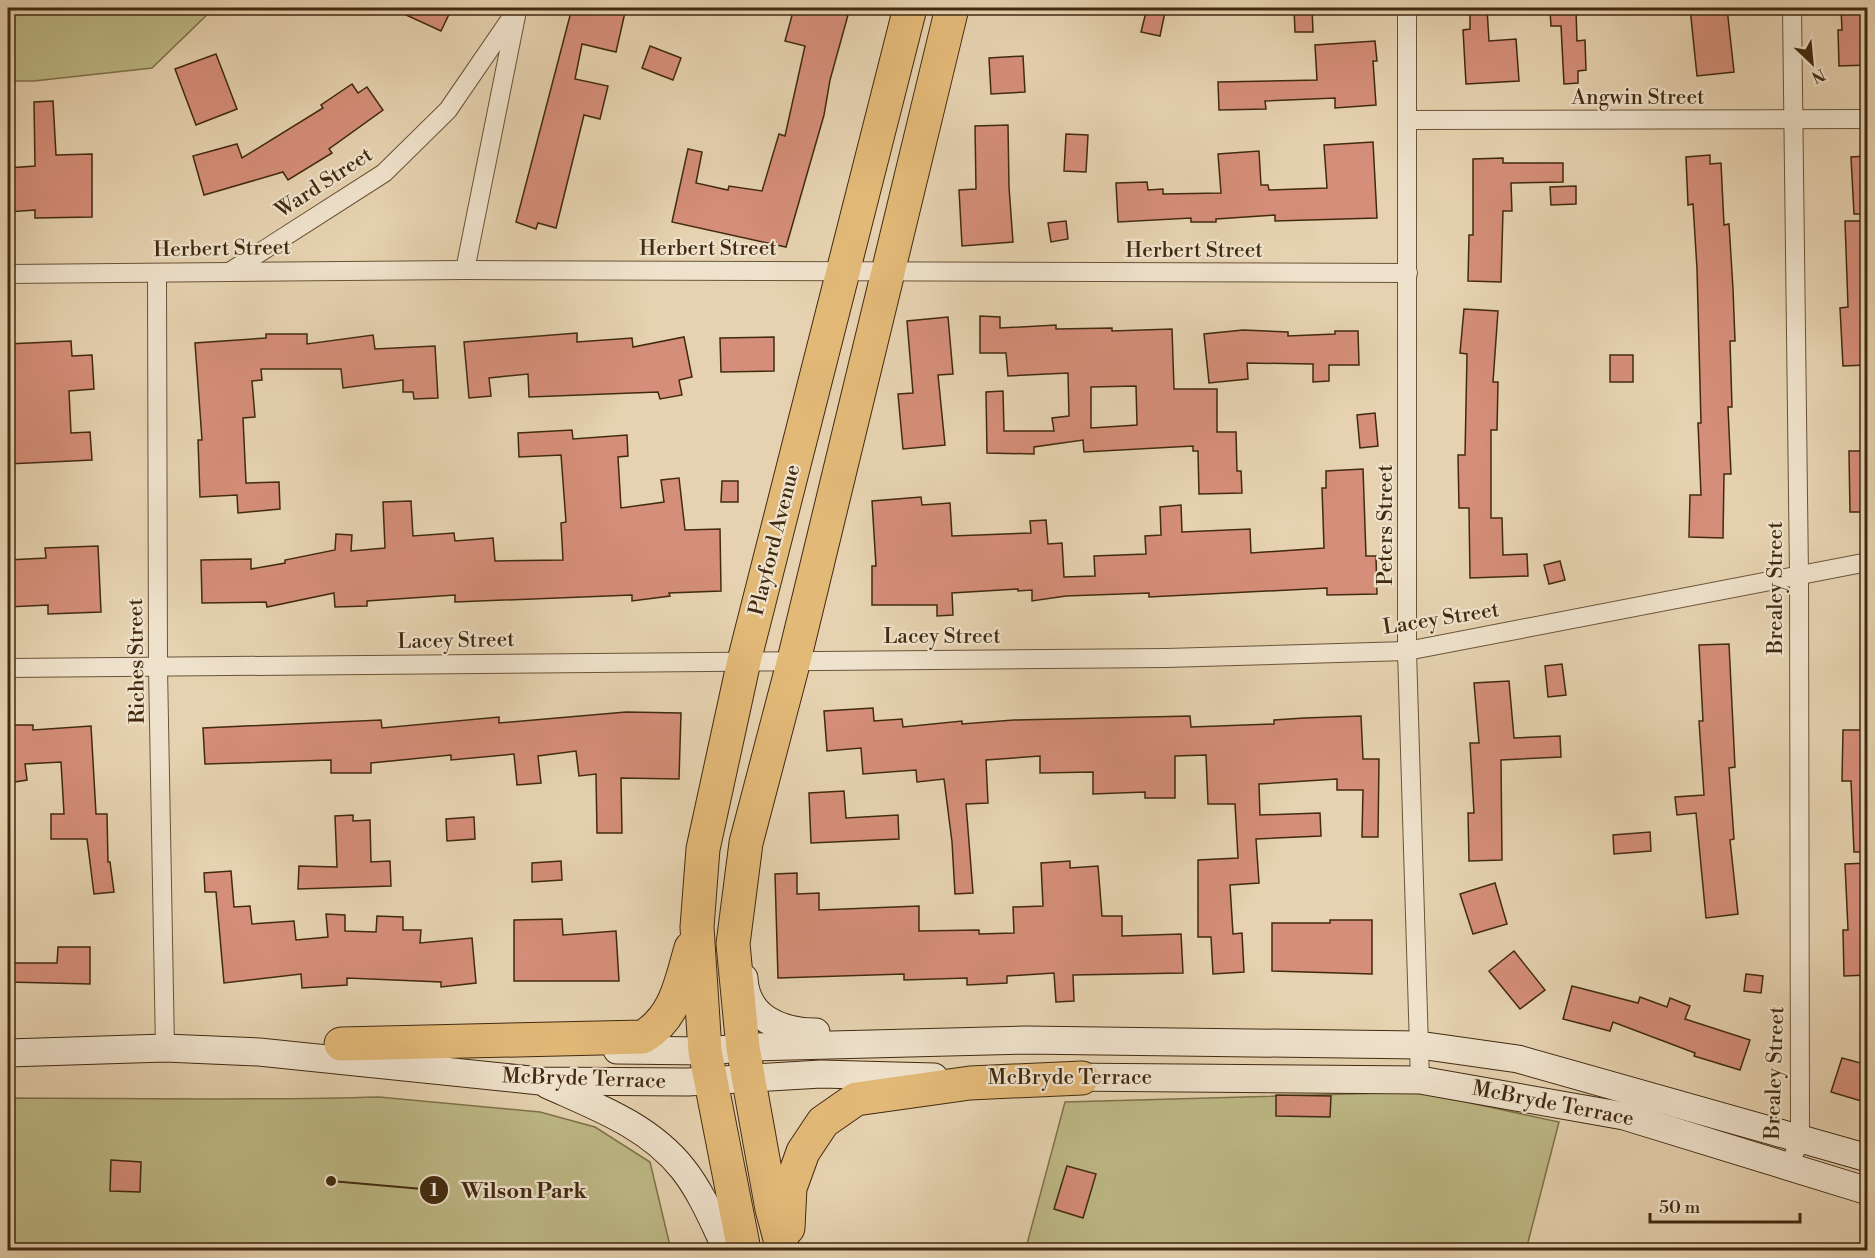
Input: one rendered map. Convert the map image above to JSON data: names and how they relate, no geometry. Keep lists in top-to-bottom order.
{
  "streets": {
    "highway": ["Playford Avenue"],
    "main road": ["McBryde Terrace"],
    "street": [
      "Angwin Street",
      "Ward Street",
      "Herbert Street",
      "Peters Street",
      "Brealey Street",
      "Lacey Street",
      "Riches Street"
    ]
  },
  "crossings": [
    ["Angwin Street", "Peters Street"],
    ["Angwin Street", "Brealey Street"],
    ["Ward Street", "Herbert Street"],
    ["Herbert Street", "Peters Street"],
    ["Herbert Street", "Playford Avenue"],
    ["Herbert Street", "Riches Street"],
    ["Peters Street", "Lacey Street"],
    ["Peters Street", "McBryde Terrace"],
    ["Playford Avenue", "Lacey Street"],
    ["Playford Avenue", "McBryde Terrace"],
    ["Brealey Street", "Lacey Street"],
    ["Brealey Street", "McBryde Terrace"],
    ["Lacey Street", "Riches Street"],
    ["Riches Street", "McBryde Terrace"]
  ],
  "places": ["Wilson Park"],
  "scale_bar": "50 m",
  "north": "bottom right"
}
